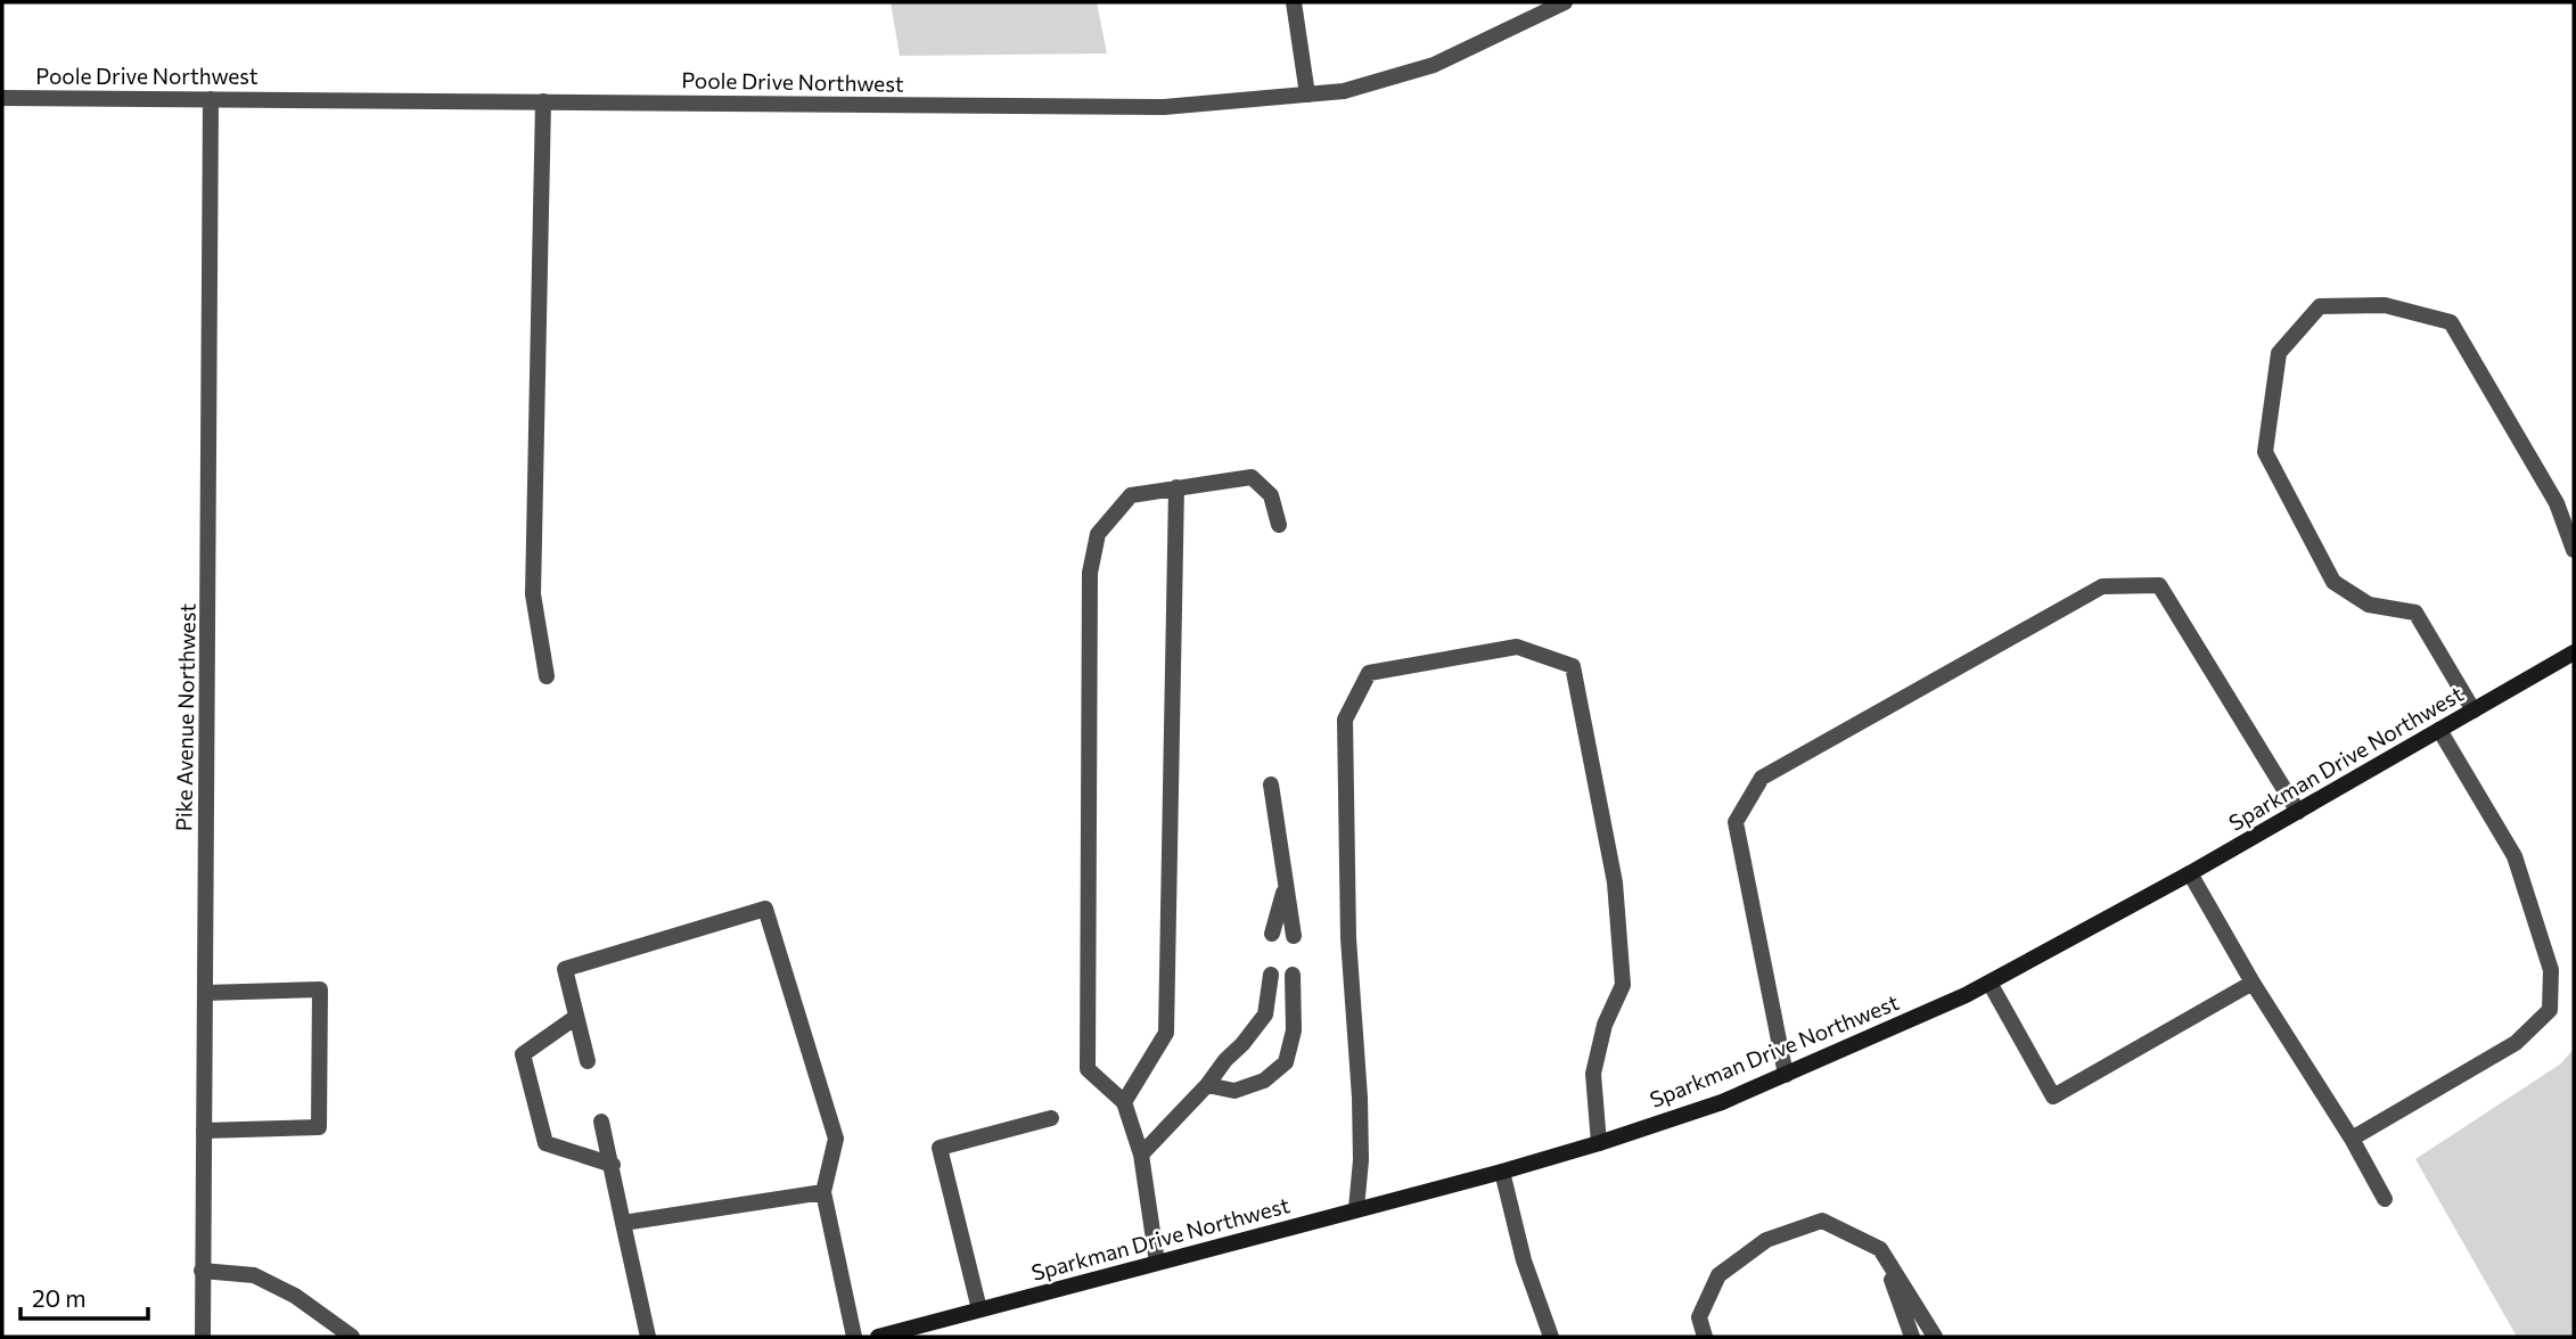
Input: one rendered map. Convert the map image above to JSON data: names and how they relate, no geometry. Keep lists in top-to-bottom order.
{
  "streets": {
    "main road": ["Sparkman Drive Northwest"],
    "street": ["Poole Drive Northwest", "Pike Avenue Northwest"]
  },
  "crossings": [
    ["Poole Drive Northwest", "Pike Avenue Northwest"]
  ],
  "scale_bar": "20 m"
}
